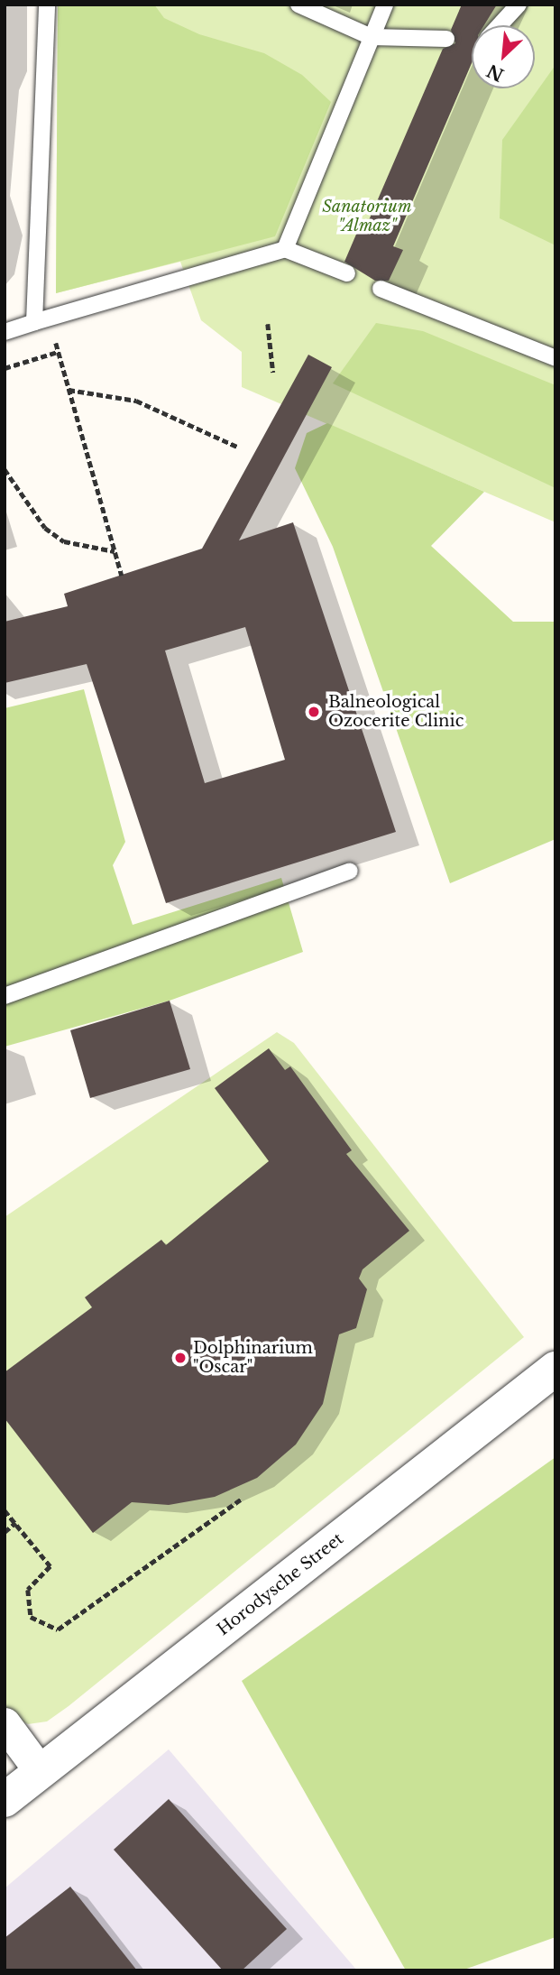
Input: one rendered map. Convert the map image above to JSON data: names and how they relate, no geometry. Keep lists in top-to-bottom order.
{
  "streets": {
    "street": ["Horodysche Street"]
  },
  "parks": ["Sanatorium \"Almaz\""],
  "places": ["Balneological Ozocerite Clinic", "Dolphinarium \"Oscar\""],
  "north": "bottom left"
}
